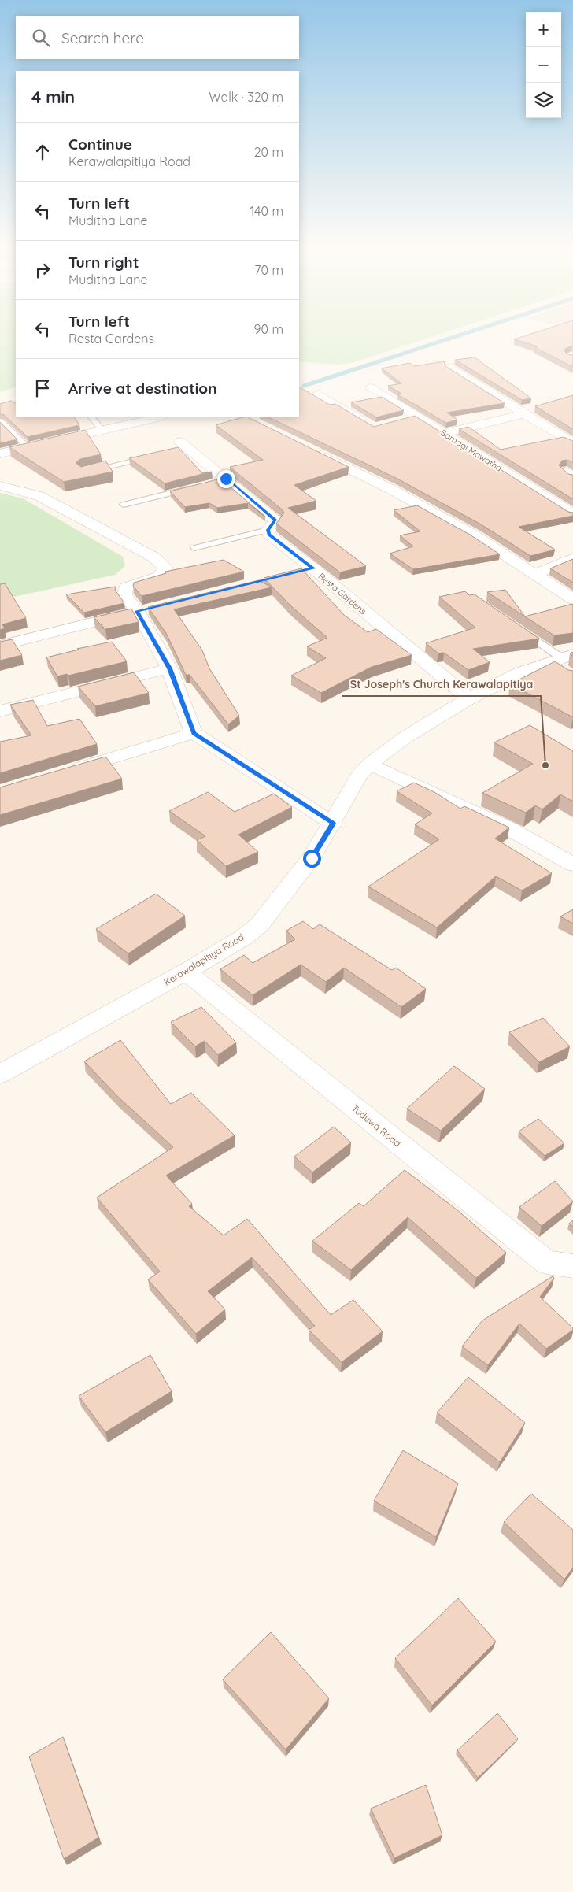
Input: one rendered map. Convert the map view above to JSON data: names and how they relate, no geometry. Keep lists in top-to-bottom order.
{
  "streets": {
    "street": [
      "Samagi Mawatha",
      "Resta Gardens",
      "Kerawalapitiya Road",
      "Tuduwa Road"
    ]
  },
  "crossings": [
    ["Resta Gardens", "Kerawalapitiya Road"],
    ["Kerawalapitiya Road", "Tuduwa Road"]
  ],
  "places": ["St Joseph's Church Kerawalapitiya"],
  "page": {
    "map_buttons": ["+", "−"],
    "search": "Search here",
    "heading": ["4 min", "Walk · 320 m"],
    "list": [
      ["Continue", "Kerawalapitiya Road", "20 m"],
      ["Turn left", "Muditha Lane", "140 m"],
      ["Turn right", "Muditha Lane", "70 m"],
      ["Turn left", "Resta Gardens", "90 m"],
      "Arrive at destination"
    ]
  }
}
